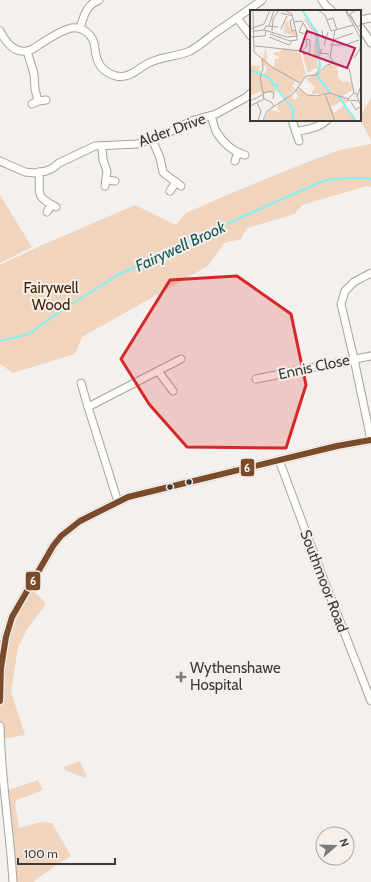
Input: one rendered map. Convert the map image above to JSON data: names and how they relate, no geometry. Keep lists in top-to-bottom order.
{
  "streets": {
    "street": ["Alder Drive", "Ennis Close", "Southmoor Road"]
  },
  "water": ["Fairywell Brook"],
  "parks": ["Fairywell Wood"],
  "places": {
    "health": ["Wythenshawe Hospital"]
  },
  "lines": ["transit line 6"],
  "scale_bar": "100 m",
  "north": "right"
}
